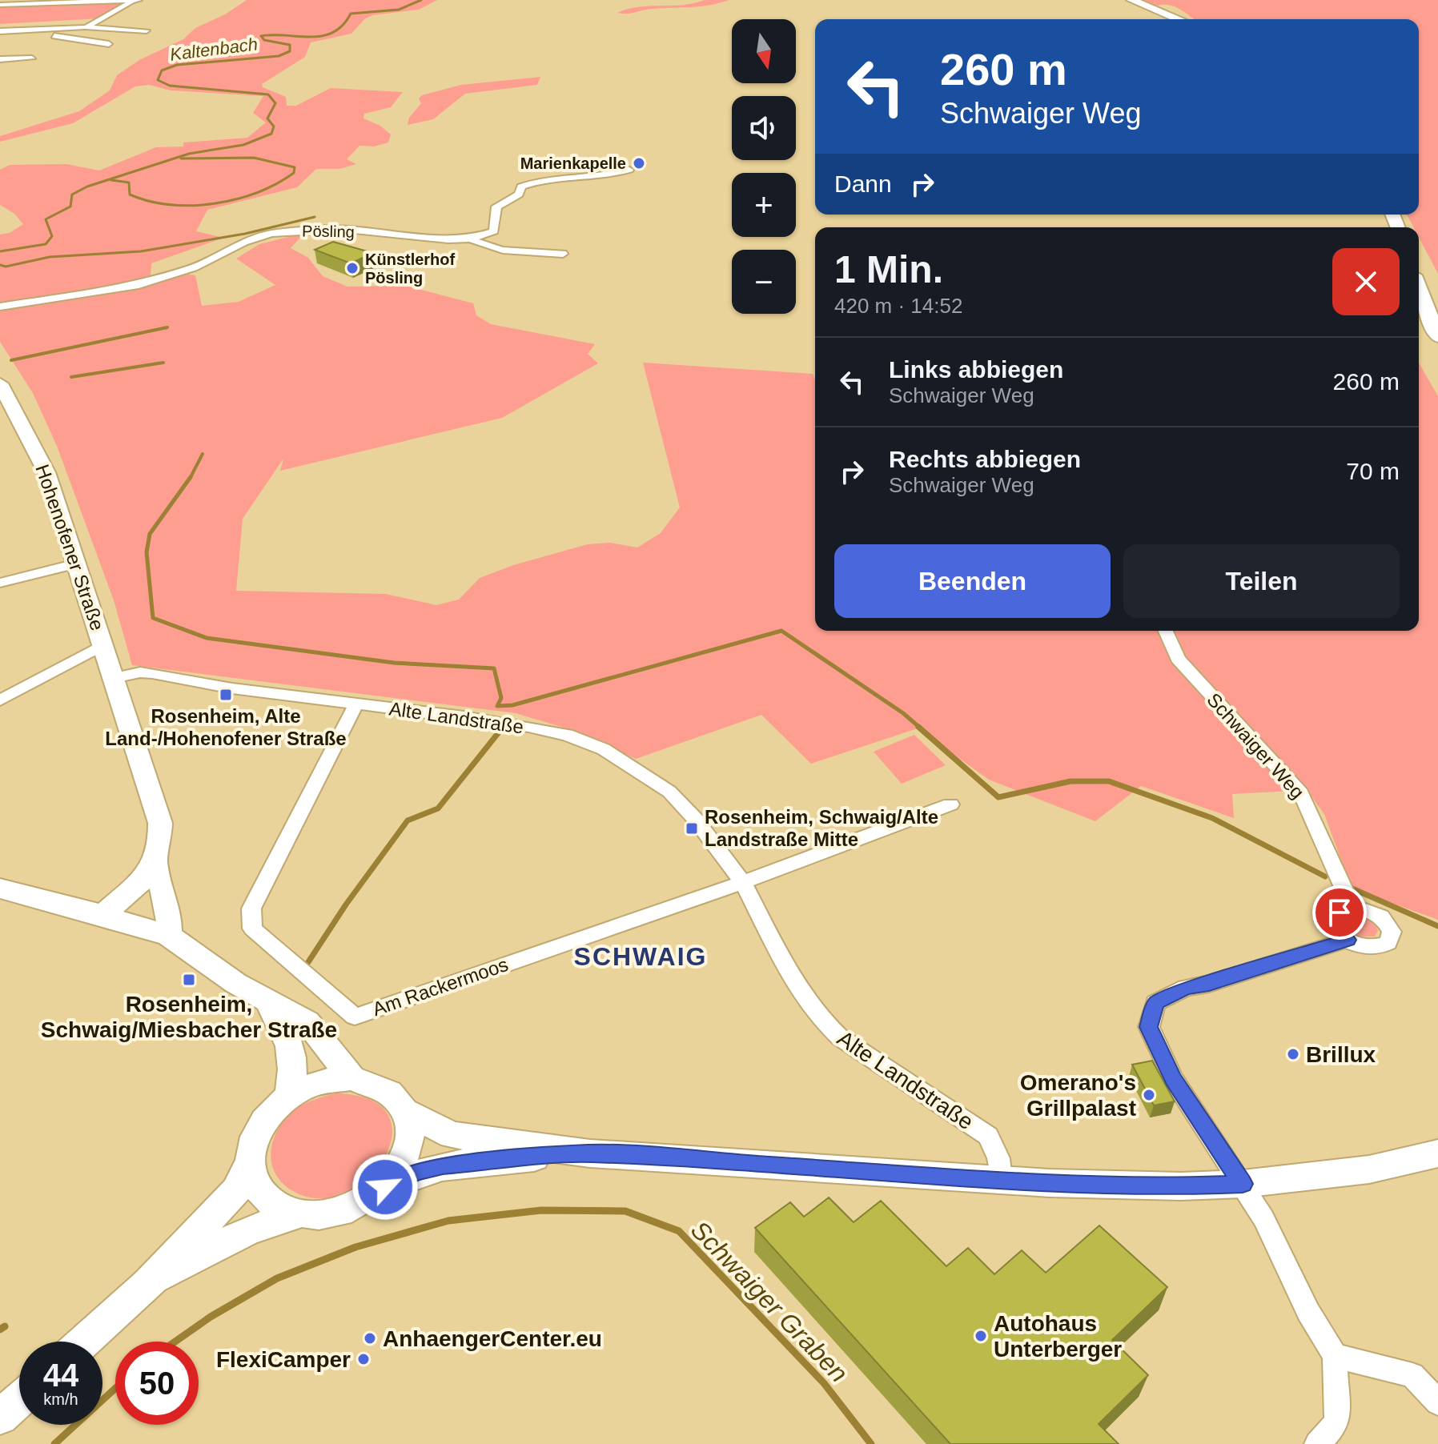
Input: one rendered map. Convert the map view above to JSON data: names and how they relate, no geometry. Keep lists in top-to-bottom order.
{
  "streets": {
    "main road": ["Hohenofener Straße"],
    "street": [
      "Pösling",
      "Alte Landstraße",
      "Schwaiger Weg",
      "Am Rackermoos"
    ]
  },
  "crossings": [
    ["Hohenofener Straße", "Alte Landstraße"],
    ["Alte Landstraße", "Am Rackermoos"]
  ],
  "districts": ["SCHWAIG"],
  "water": ["Kaltenbach", "Schwaiger Graben"],
  "places": {
    "other": [
      "Marienkapelle",
      "Künstlerhof Pösling",
      "Brillux",
      "Omerano's Grillpalast",
      "Autohaus Unterberger",
      "AnhaengerCenter.eu",
      "FlexiCamper"
    ],
    "transit": ["Rosenheim, Alte Land-/Hohenofener Straße", "Rosenheim, Schwaig/Alte Landstraße Mitte", "Rosenheim, Schwaig/Miesbacher Straße"]
  },
  "north": "bottom",
  "page": {
    "map_buttons": ["+", "−"],
    "turn": ["260 m", "Schwaiger Weg"],
    "then": "Dann",
    "heading": ["1 Min.", "420 m · 14:52"],
    "list": [
      {
        "name": "Links abbiegen",
        "note": "Schwaiger Weg",
        "value": "260 m"
      },
      {
        "name": "Rechts abbiegen",
        "note": "Schwaiger Weg",
        "value": "70 m"
      }
    ],
    "buttons": ["Beenden", "Teilen"],
    "speed": "44 km/h",
    "limit": "50"
  }
}
